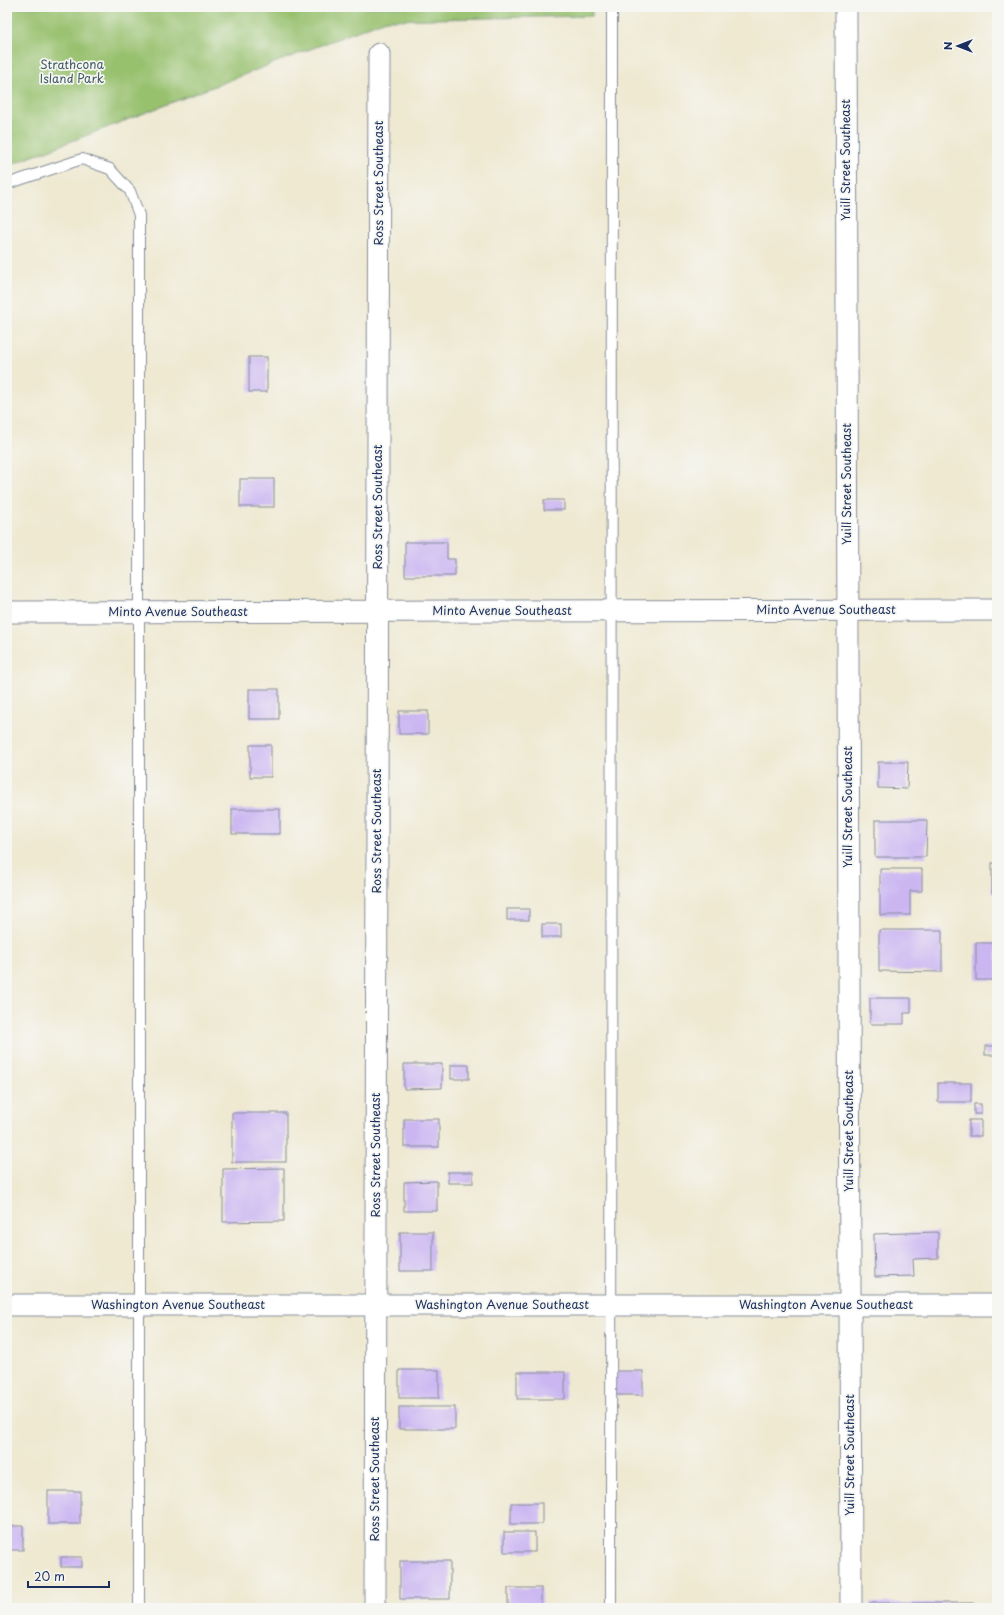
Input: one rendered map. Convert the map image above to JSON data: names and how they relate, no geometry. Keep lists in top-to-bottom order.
{
  "streets": {
    "street": [
      "Yuill Street Southeast",
      "Ross Street Southeast",
      "Minto Avenue Southeast",
      "Washington Avenue Southeast"
    ]
  },
  "crossings": [
    ["Yuill Street Southeast", "Minto Avenue Southeast"],
    ["Yuill Street Southeast", "Washington Avenue Southeast"],
    ["Ross Street Southeast", "Minto Avenue Southeast"],
    ["Ross Street Southeast", "Washington Avenue Southeast"]
  ],
  "parks": ["Strathcona Island Park"],
  "scale_bar": "20 m",
  "north": "left"
}
